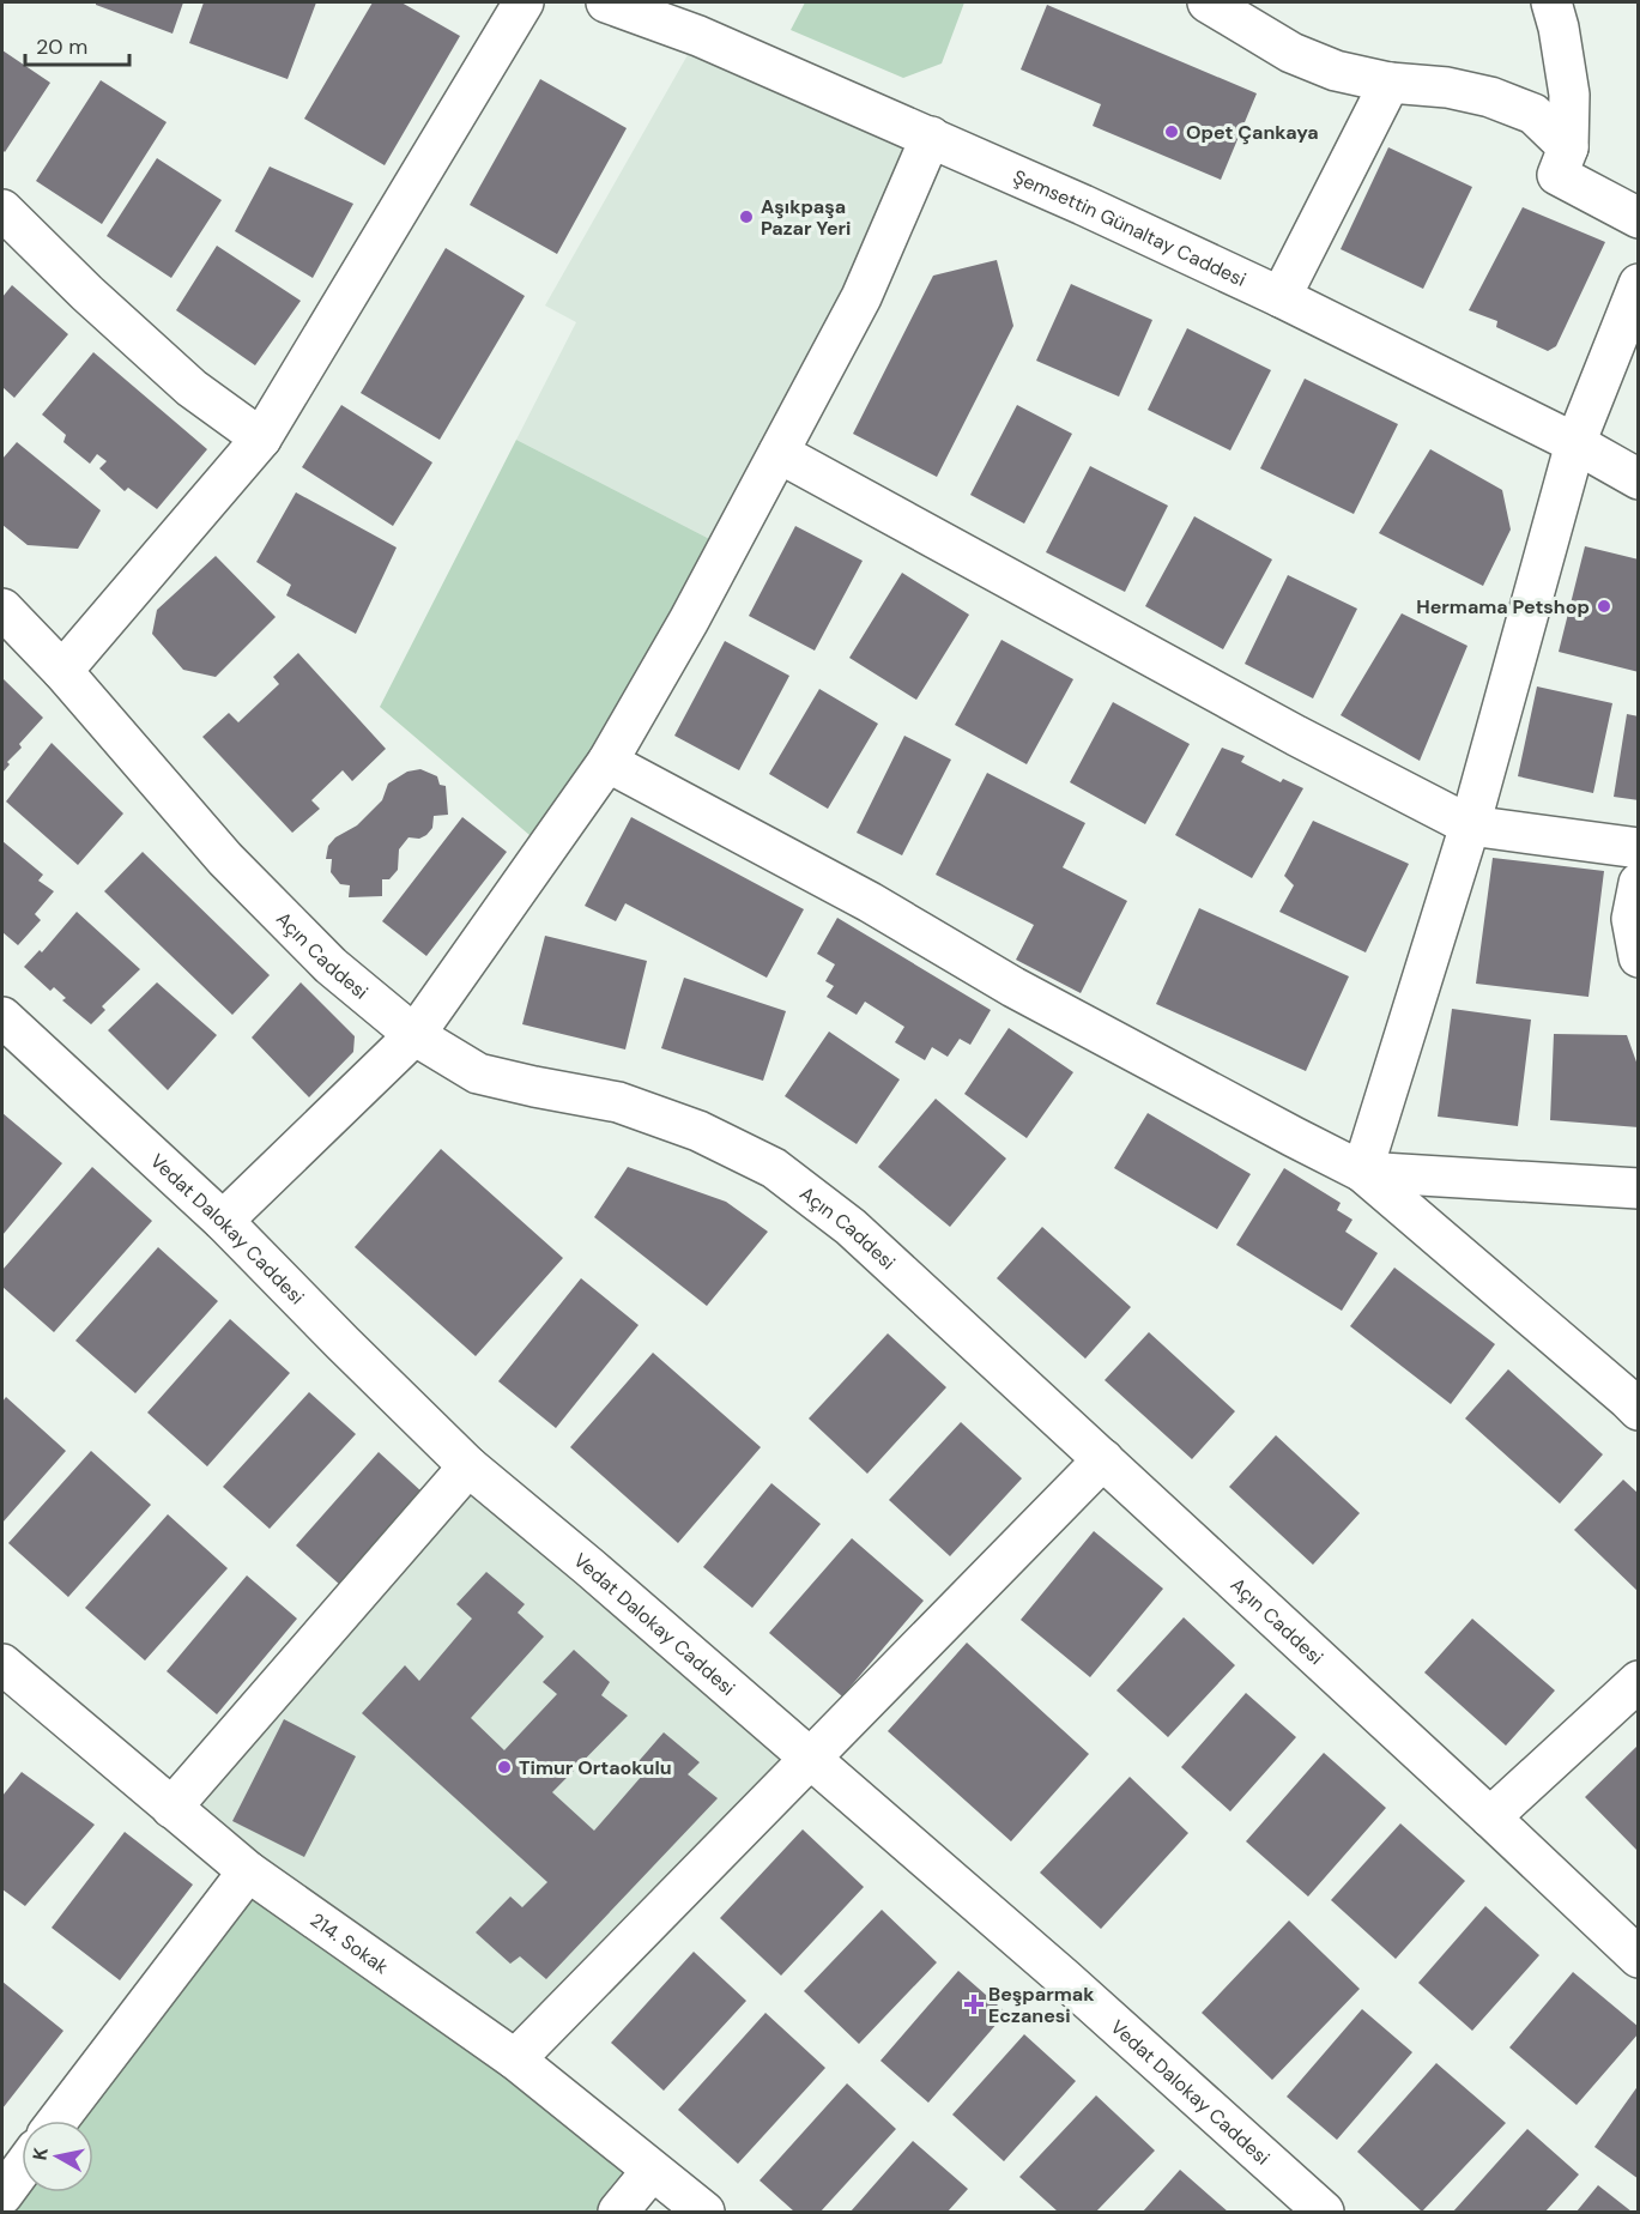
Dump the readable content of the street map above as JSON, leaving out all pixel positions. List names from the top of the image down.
{
  "streets": {
    "street": [
      "Şemsettin Günaltay Caddesi",
      "Açın Caddesi",
      "Vedat Dalokay Caddesi",
      "214. Sokak"
    ]
  },
  "places": {
    "other": [
      "Opet Çankaya",
      "Aşıkpaşa Pazar Yeri",
      "Hermama Petshop",
      "Timur Ortaokulu"
    ],
    "health": ["Beşparmak Eczanesi"]
  },
  "scale_bar": "20 m",
  "north": "left"
}
